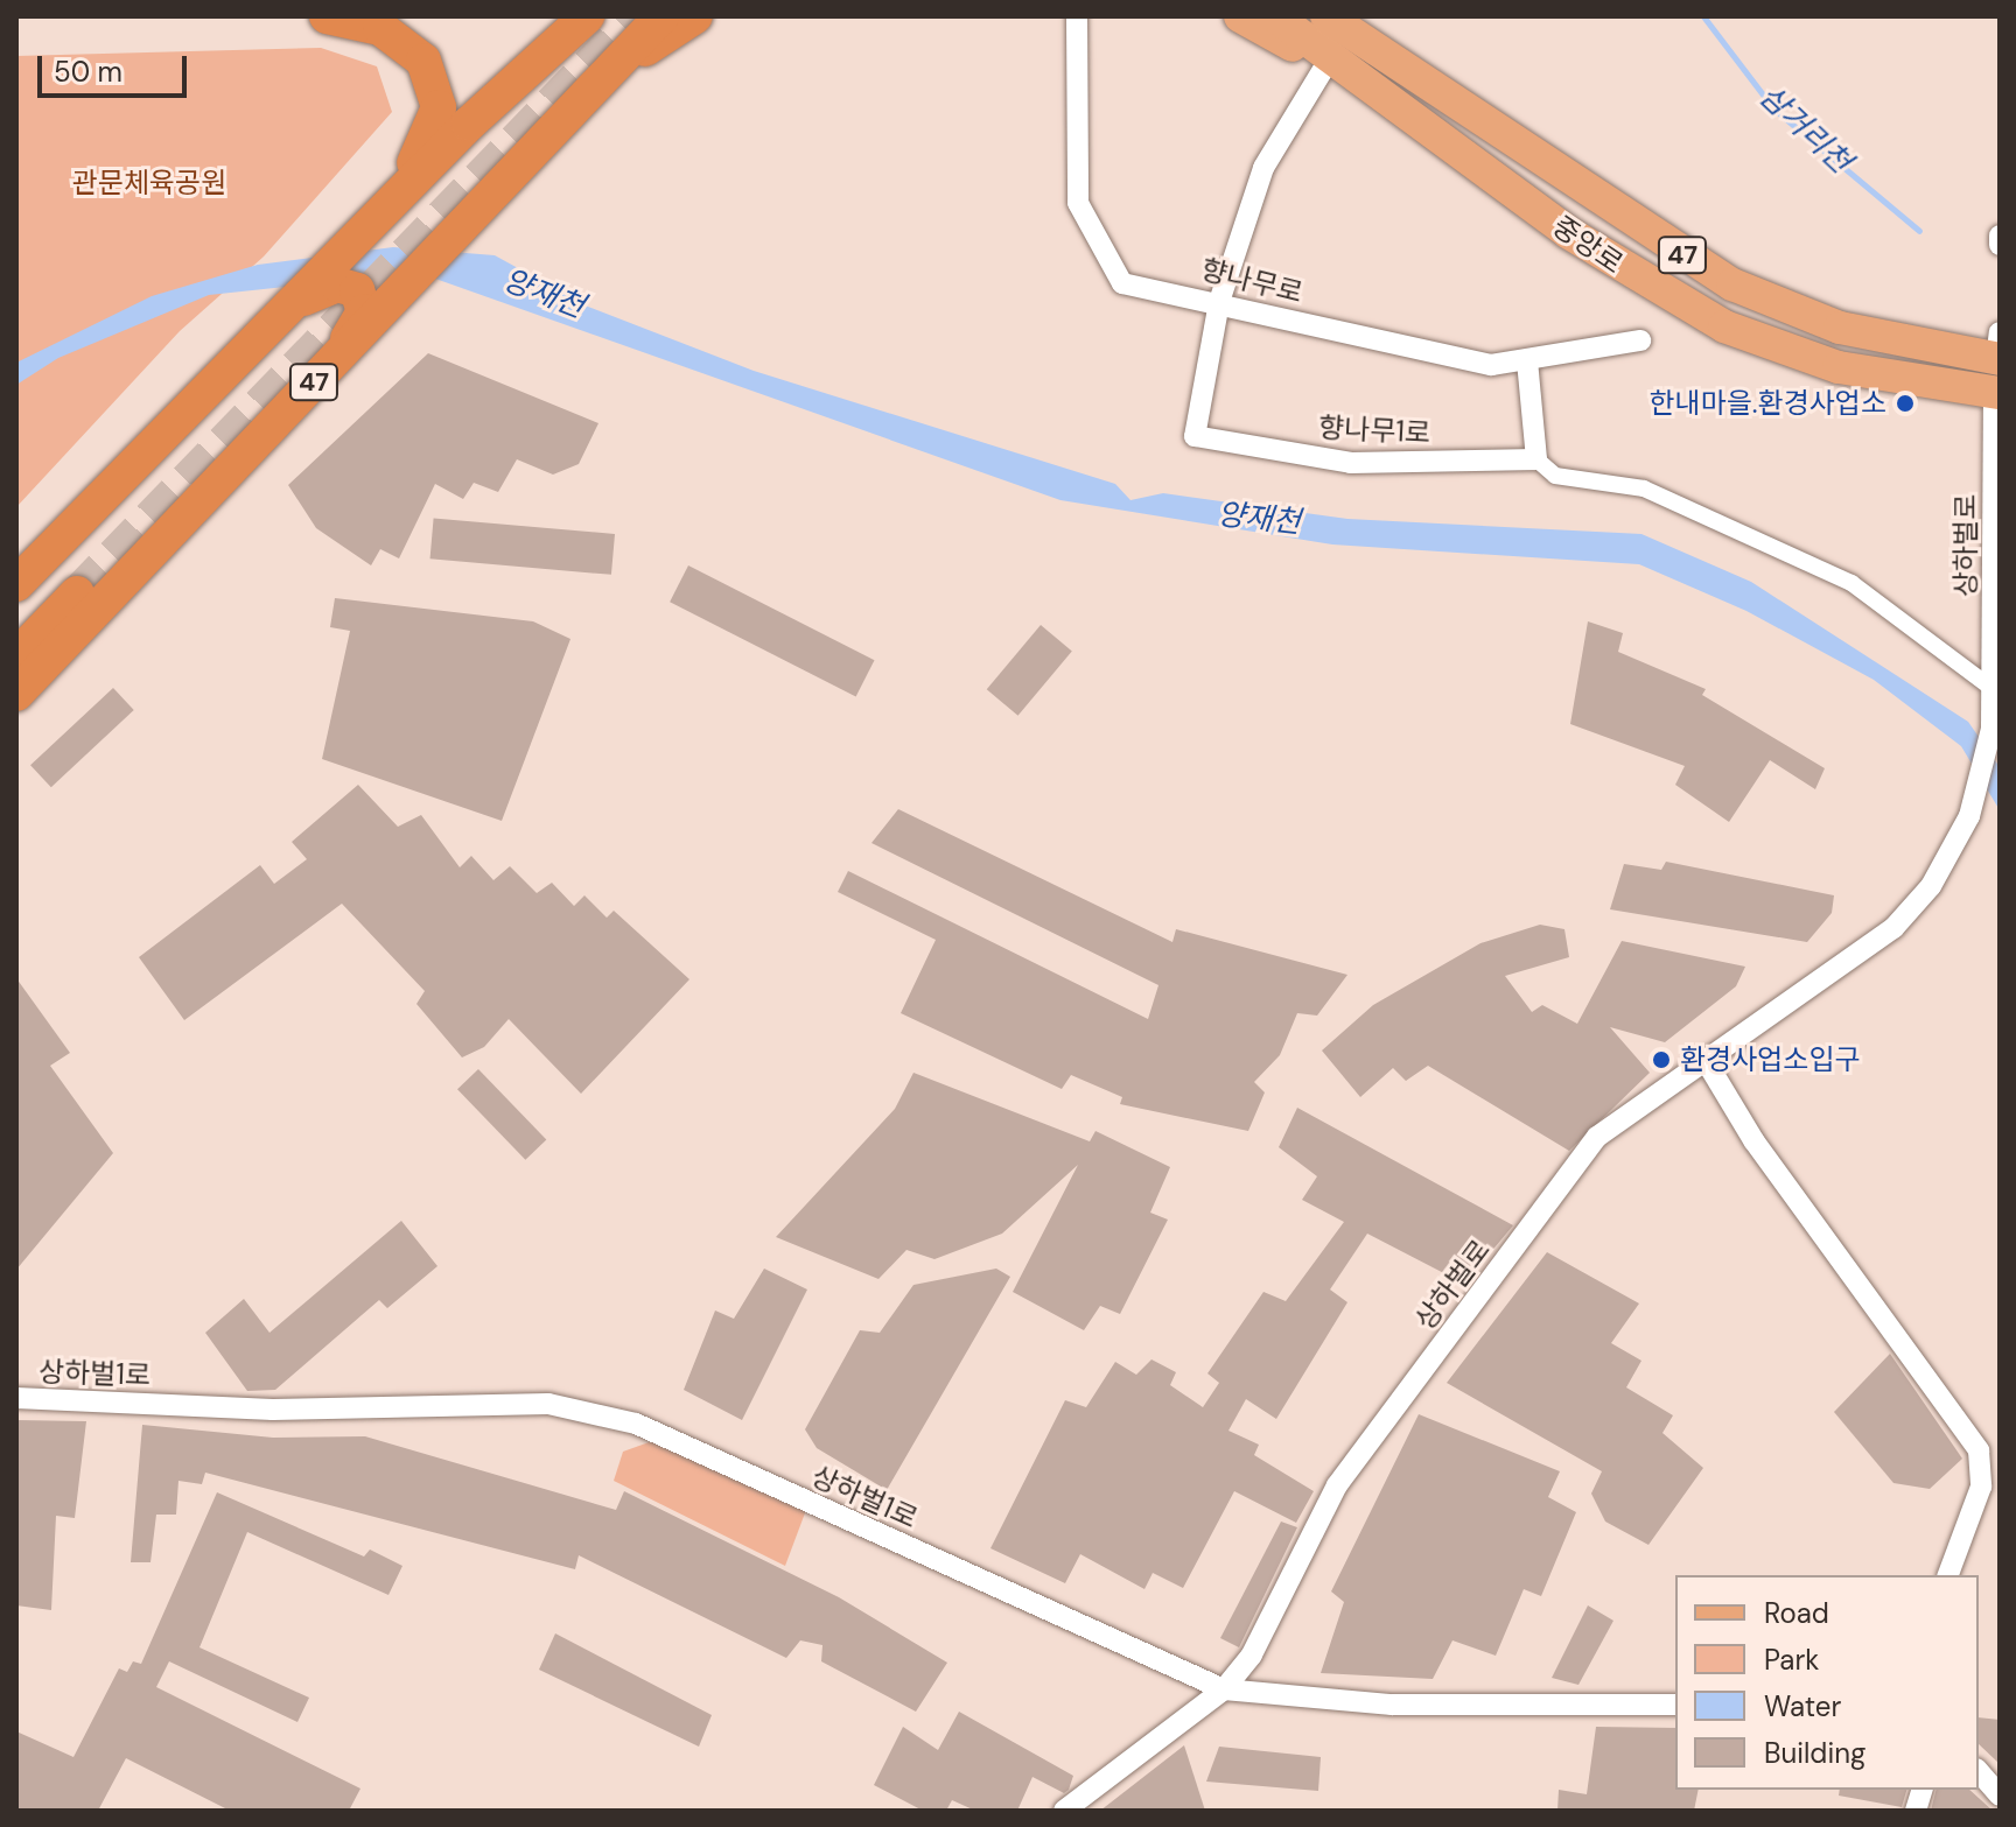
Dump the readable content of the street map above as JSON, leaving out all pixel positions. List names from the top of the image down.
{
  "streets": {
    "highway": ["47"],
    "main road": ["중앙로"],
    "street": [
      "향나무로",
      "향나무1로",
      "상하벌로",
      "상하벌1로"
    ]
  },
  "crossings": [
    ["중앙로", "상하벌로"],
    ["향나무로", "향나무1로"],
    ["상하벌로", "상하벌1로"]
  ],
  "water": ["삼거리천", "양재천"],
  "parks": ["관문체육공원"],
  "places": ["한내마을.환경사업소", "환경사업소입구"],
  "legend": [
    "Road",
    "Park",
    "Water",
    "Building"
  ],
  "scale_bar": "50 m"
}
